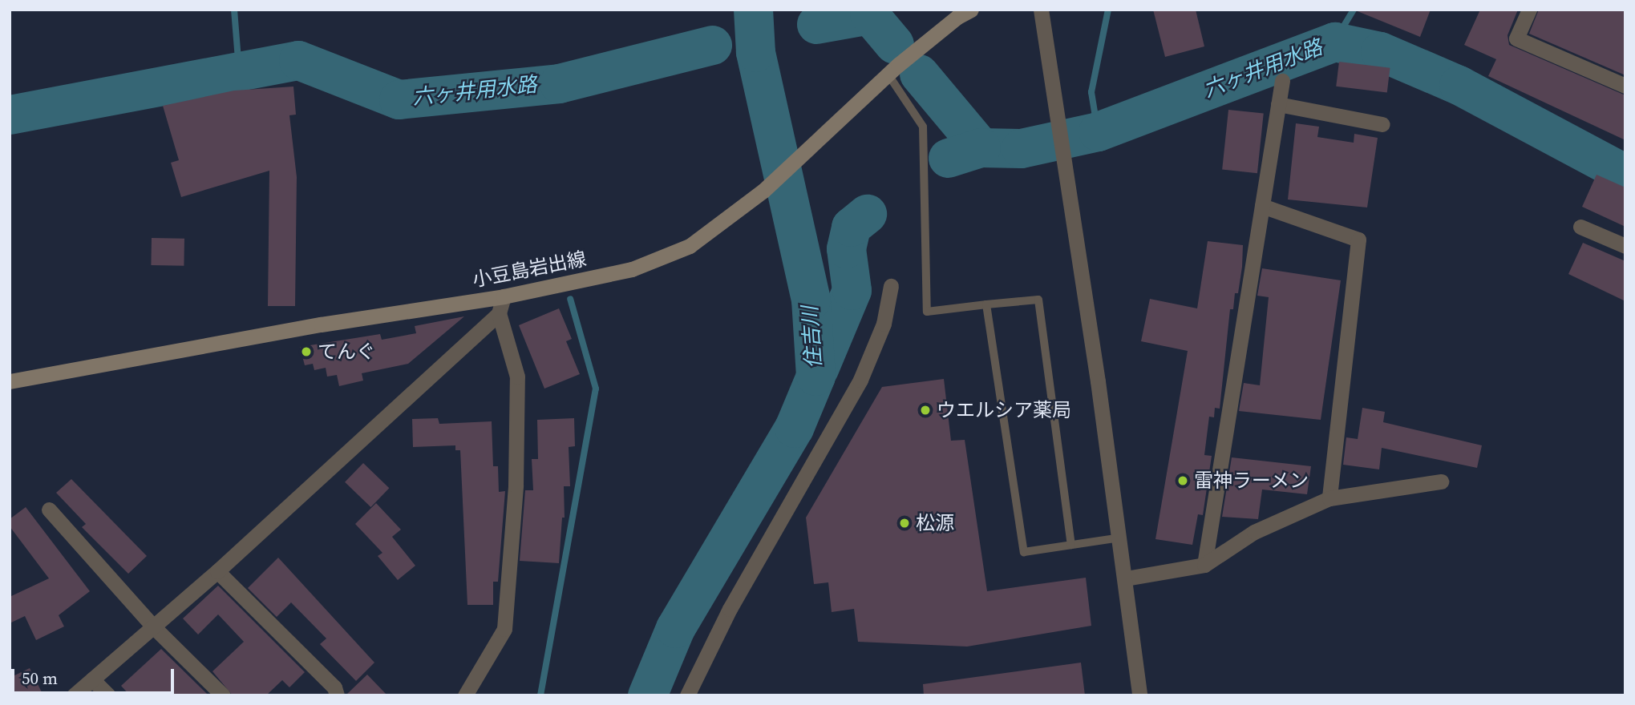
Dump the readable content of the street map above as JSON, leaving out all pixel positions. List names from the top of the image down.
{
  "streets": {
    "main road": ["小豆島岩出線"]
  },
  "water": ["六ヶ井用水路", "住吉川"],
  "places": [
    "てんぐ",
    "ウエルシア薬局",
    "雷神ラーメン",
    "松源"
  ],
  "scale_bar": "50 m"
}
